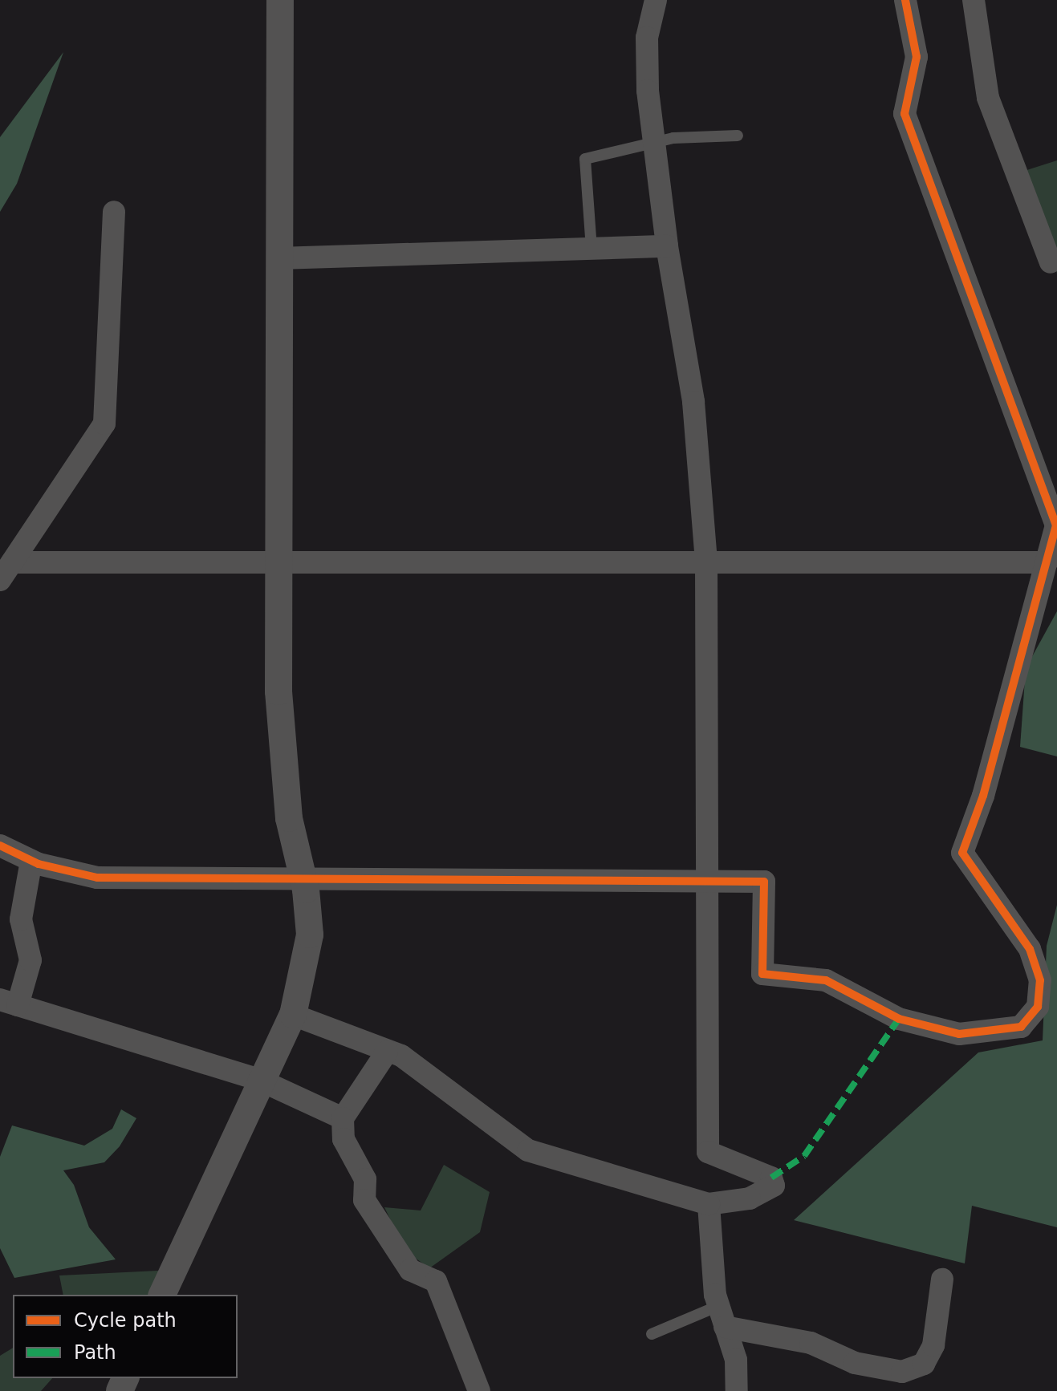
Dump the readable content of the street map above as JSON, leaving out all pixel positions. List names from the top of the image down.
{
  "legend": ["Cycle path", "Path"]
}
